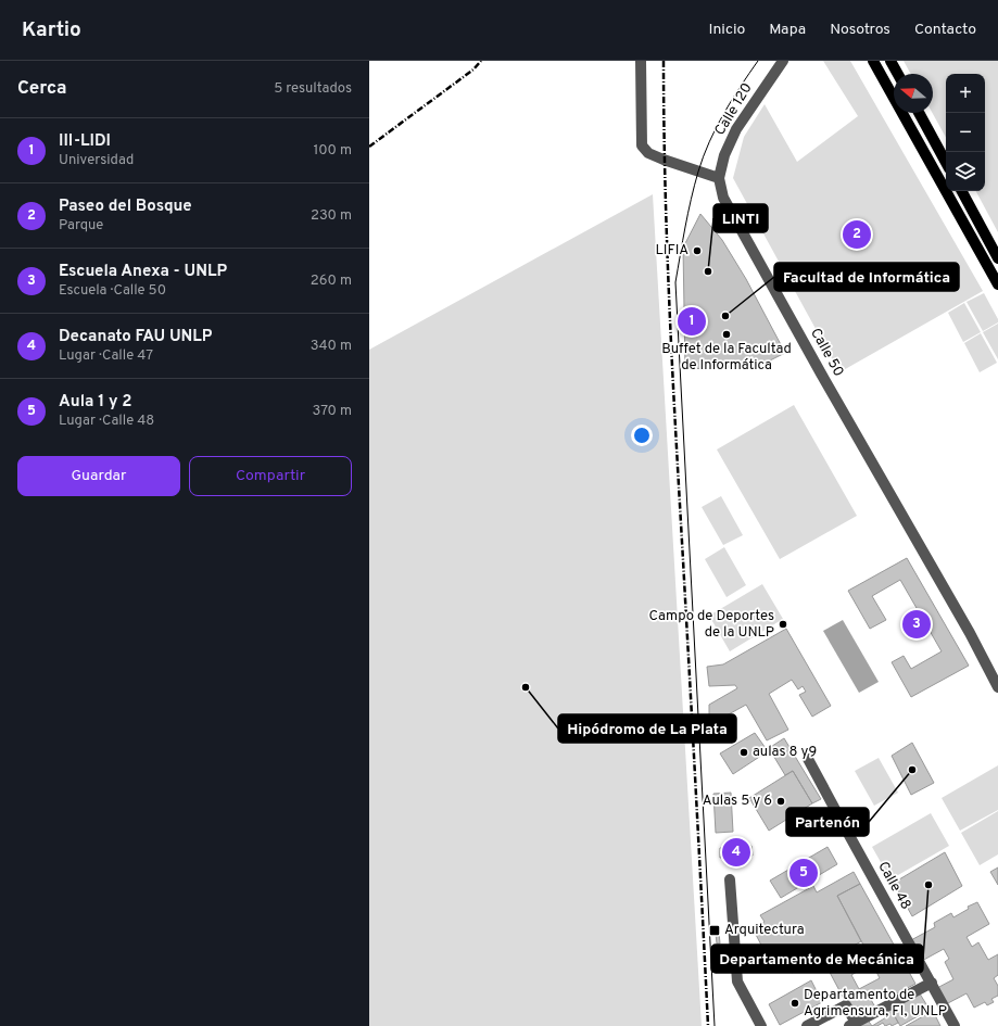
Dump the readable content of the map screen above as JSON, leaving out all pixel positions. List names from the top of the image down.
{
  "streets": {
    "street": ["Calle 120", "Calle 50", "Calle 48"]
  },
  "crossings": [
    ["Calle 120", "Calle 50"]
  ],
  "places": {
    "other": [
      "LIFIA",
      "LINTI",
      "Facultad de Informática",
      "Buffet de la Facultad de Informática",
      "Campo de Deportes de la UNLP",
      "Hipódromo de La Plata",
      "aulas 8 y9",
      "Partenón",
      "Aulas 5 y 6",
      "Departamento de Mecánica",
      "Departamento de Agrimensura, FI, UNLP"
    ],
    "transit": ["Arquitectura"]
  },
  "north": "left",
  "page": {
    "header": "Kartio",
    "nav": [
      "Inicio",
      "Mapa",
      "Nosotros",
      "Contacto"
    ],
    "heading": ["Cerca", "5 resultados"],
    "map_buttons": ["+", "−"],
    "list": [
      {
        "mark": "1",
        "name": "III-LIDI",
        "note": "Universidad",
        "value": "100 m"
      },
      {
        "mark": "2",
        "name": "Paseo del Bosque",
        "note": "Parque",
        "value": "230 m"
      },
      {
        "mark": "3",
        "name": "Escuela Anexa - UNLP",
        "note": "Escuela · Calle 50",
        "value": "260 m"
      },
      {
        "mark": "4",
        "name": "Decanato FAU UNLP",
        "note": "Lugar · Calle 47",
        "value": "340 m"
      },
      {
        "mark": "5",
        "name": "Aula 1 y 2",
        "note": "Lugar · Calle 48",
        "value": "370 m"
      }
    ],
    "pins": [
      "2",
      "1",
      "3",
      "4",
      "5"
    ],
    "buttons": ["Guardar", "Compartir"]
  }
}
